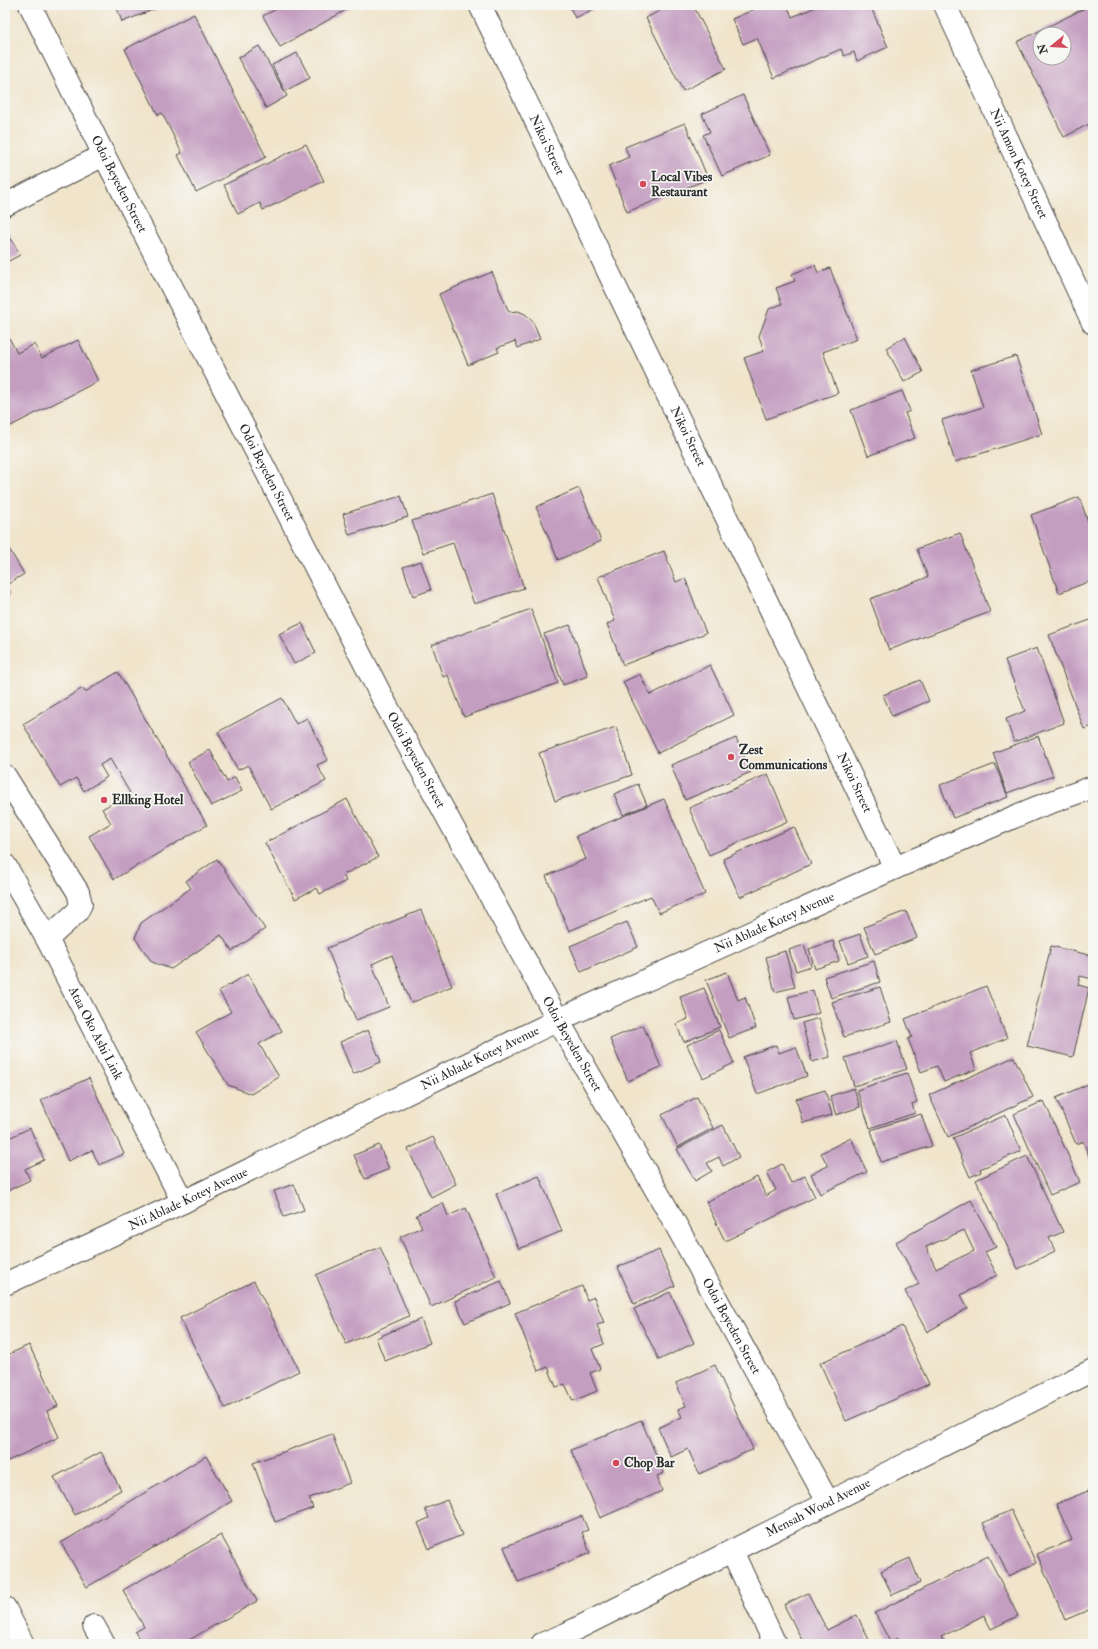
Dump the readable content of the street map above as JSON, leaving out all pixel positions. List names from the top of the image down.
{
  "streets": {
    "street": [
      "Nikoi Street",
      "Nii Amon Kotey Street",
      "Odoi Beyeden Street",
      "Nii Ablade Kotey Avenue",
      "Ataa Oko Ashi Link",
      "Mensah Wood Avenue"
    ]
  },
  "crossings": [
    ["Nikoi Street", "Nii Ablade Kotey Avenue"],
    ["Odoi Beyeden Street", "Nii Ablade Kotey Avenue"],
    ["Odoi Beyeden Street", "Mensah Wood Avenue"],
    ["Nii Ablade Kotey Avenue", "Ataa Oko Ashi Link"]
  ],
  "places": [
    "Local Vibes Restaurant",
    "Zest Communications",
    "Ellking Hotel",
    "Chop Bar"
  ],
  "north": "left"
}
